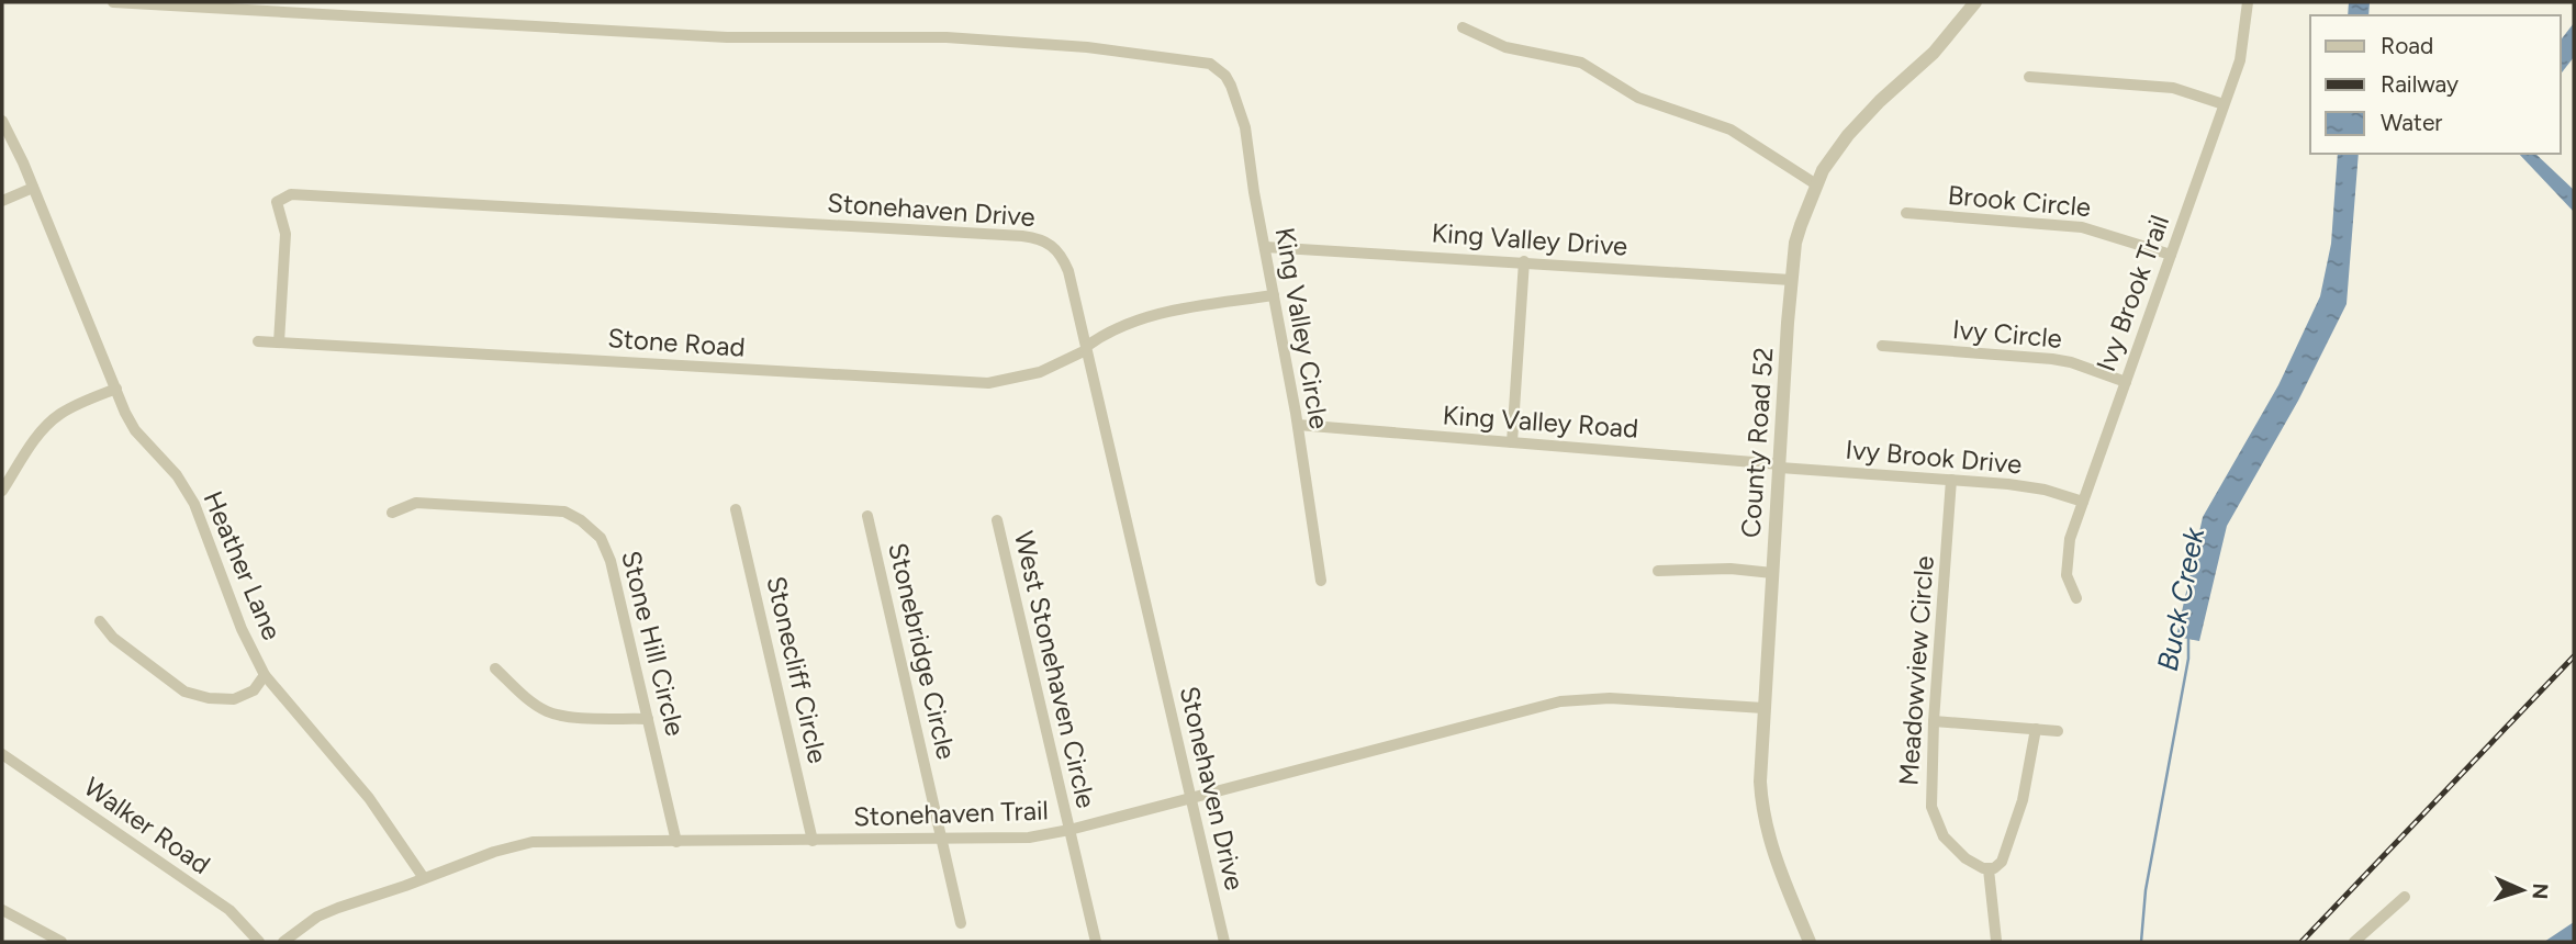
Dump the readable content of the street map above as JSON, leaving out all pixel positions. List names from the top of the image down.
{
  "streets": {
    "street": [
      "Brook Circle",
      "Stonehaven Drive",
      "King Valley Drive",
      "Ivy Brook Trail",
      "King Valley Circle",
      "Ivy Circle",
      "Stone Road",
      "King Valley Road",
      "County Road 52",
      "Ivy Brook Drive",
      "Heather Lane",
      "Stone Hill Circle",
      "Stonebridge Circle",
      "Stonecliff Circle",
      "West Stonehaven Circle",
      "Meadowview Circle",
      "Stonehaven Trail",
      "Walker Road"
    ]
  },
  "crossings": [
    ["Brook Circle", "Ivy Brook Trail"],
    ["Stonehaven Drive", "Stone Road"],
    ["Stonehaven Drive", "Stonehaven Trail"],
    ["King Valley Drive", "King Valley Circle"],
    ["King Valley Drive", "County Road 52"],
    ["Ivy Brook Trail", "Ivy Circle"],
    ["Ivy Brook Trail", "Ivy Brook Drive"],
    ["King Valley Circle", "Stone Road"],
    ["King Valley Circle", "King Valley Road"],
    ["King Valley Road", "County Road 52"],
    ["King Valley Road", "Ivy Brook Drive"],
    ["County Road 52", "Ivy Brook Drive"],
    ["County Road 52", "Stonehaven Trail"],
    ["Ivy Brook Drive", "Meadowview Circle"],
    ["Heather Lane", "Stonehaven Trail"],
    ["Stone Hill Circle", "Stonehaven Trail"],
    ["Stonebridge Circle", "Stonehaven Trail"],
    ["Stonecliff Circle", "Stonehaven Trail"],
    ["West Stonehaven Circle", "Stonehaven Trail"]
  ],
  "water": ["Buck Creek"],
  "legend": ["Road", "Railway", "Water"],
  "north": "right"
}
